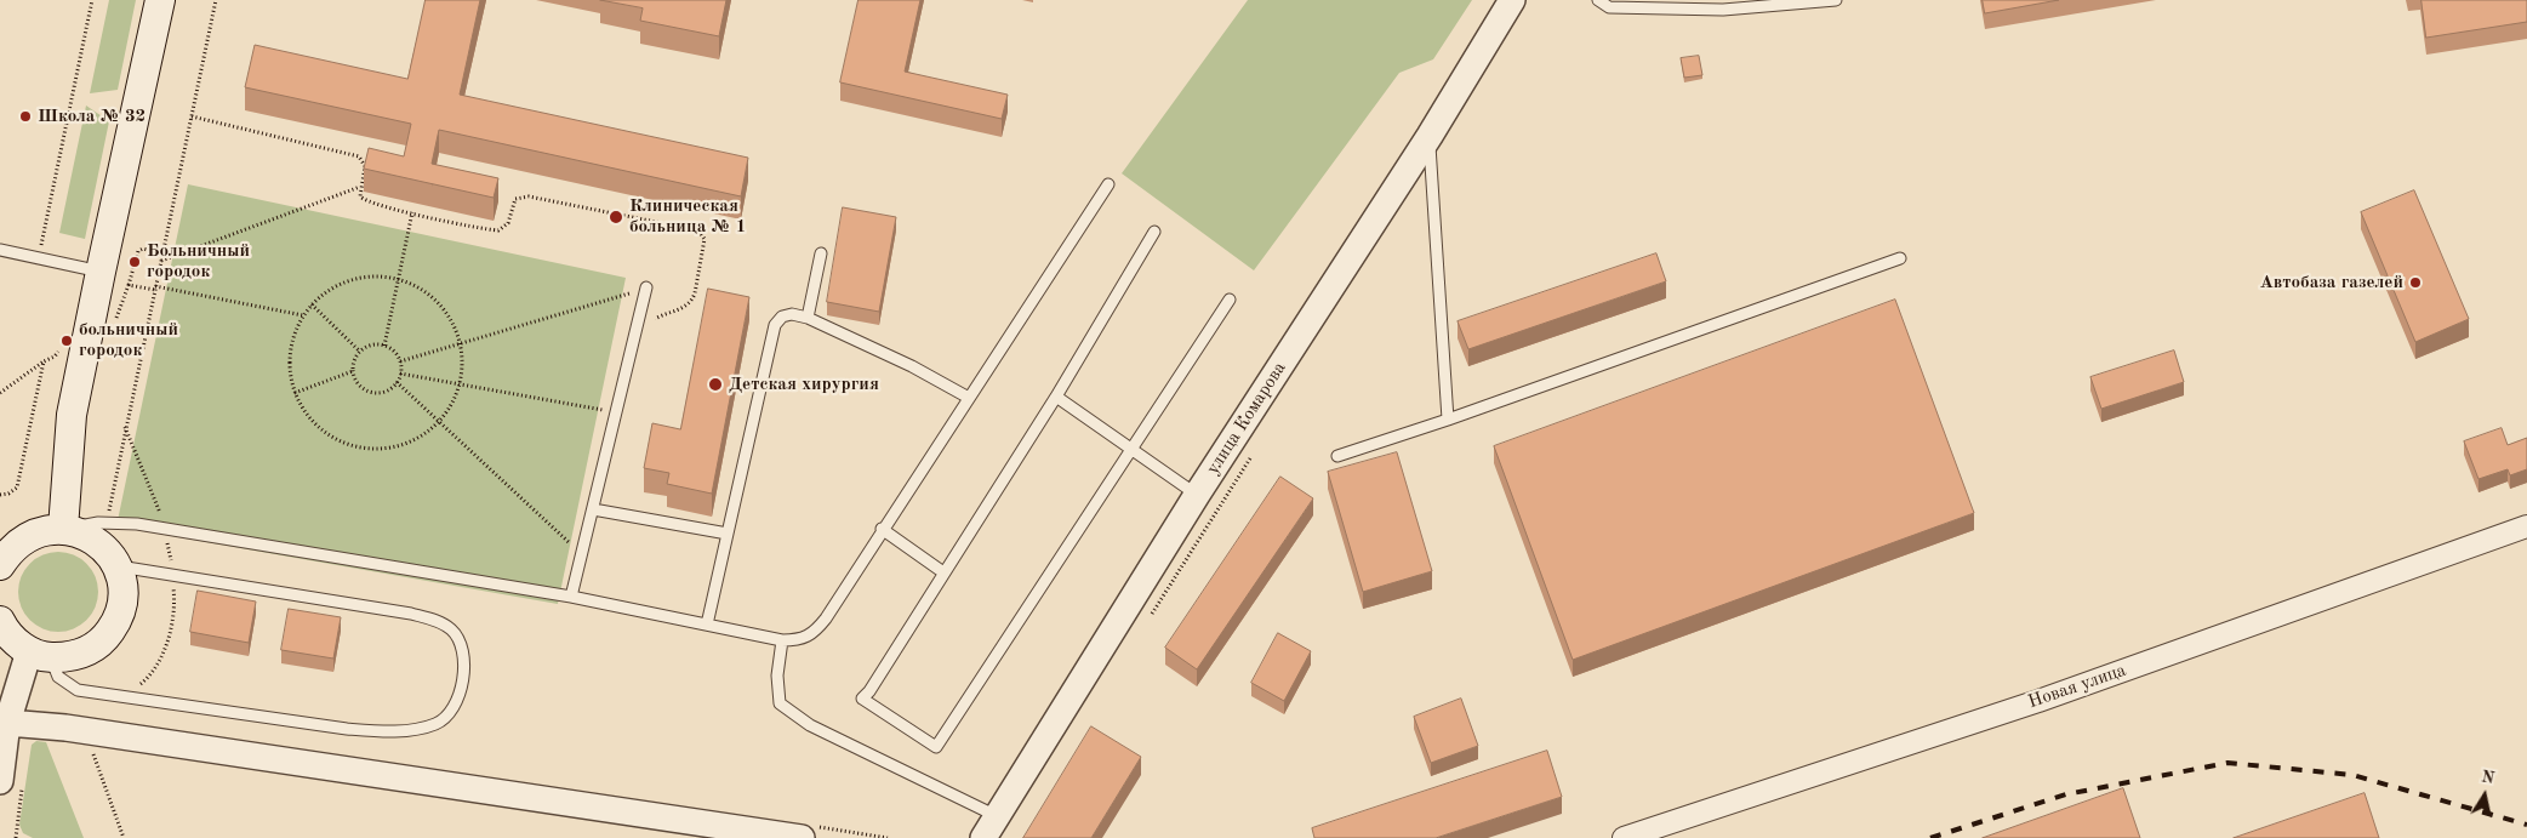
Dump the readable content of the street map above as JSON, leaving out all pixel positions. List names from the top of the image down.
{
  "streets": {
    "street": ["улица Комарова", "Новая улица"]
  },
  "places": [
    "Школа № 32",
    "Клиническая больница № 1",
    "Больничный городок",
    "Автобаза газелей",
    "больничный городок",
    "Детская хирургия"
  ],
  "north": "top"
}
